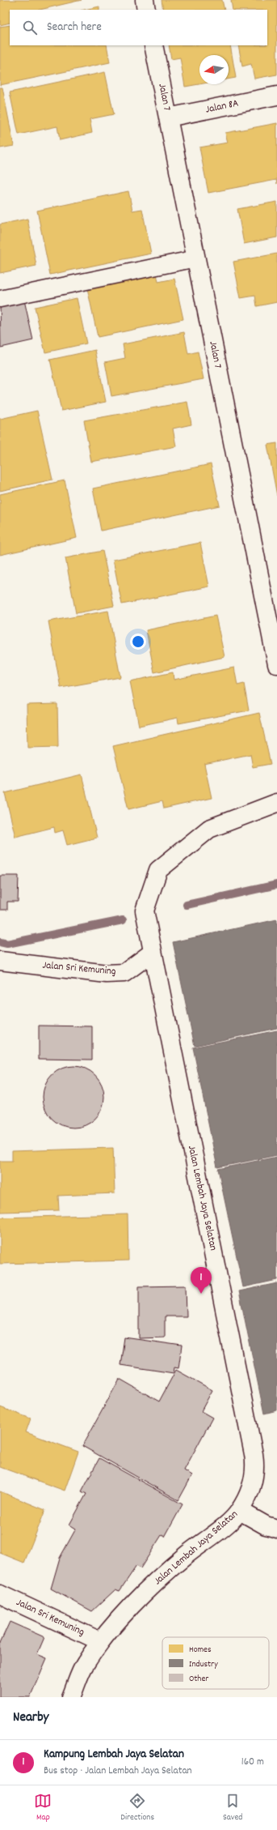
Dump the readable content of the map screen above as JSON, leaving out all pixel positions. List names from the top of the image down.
{
  "streets": {
    "street": [
      "Jalan 7",
      "Jalan 8A",
      "Jalan Sri Kemuning",
      "Jalan Lembah Jaya Selatan"
    ]
  },
  "crossings": [
    ["Jalan 7", "Jalan 8A"],
    ["Jalan Sri Kemuning", "Jalan Lembah Jaya Selatan"]
  ],
  "legend": ["Homes", "Industry", "Other"],
  "north": "left",
  "page": {
    "search": "Search here",
    "pins": "1",
    "heading": "Nearby",
    "list": [
      {
        "mark": "1",
        "name": "Kampung Lembah Jaya Selatan",
        "note": "Bus stop · Jalan Lembah Jaya Selatan",
        "value": "160 m"
      }
    ],
    "nav": ["Map", "Directions", "Saved"]
  }
}
